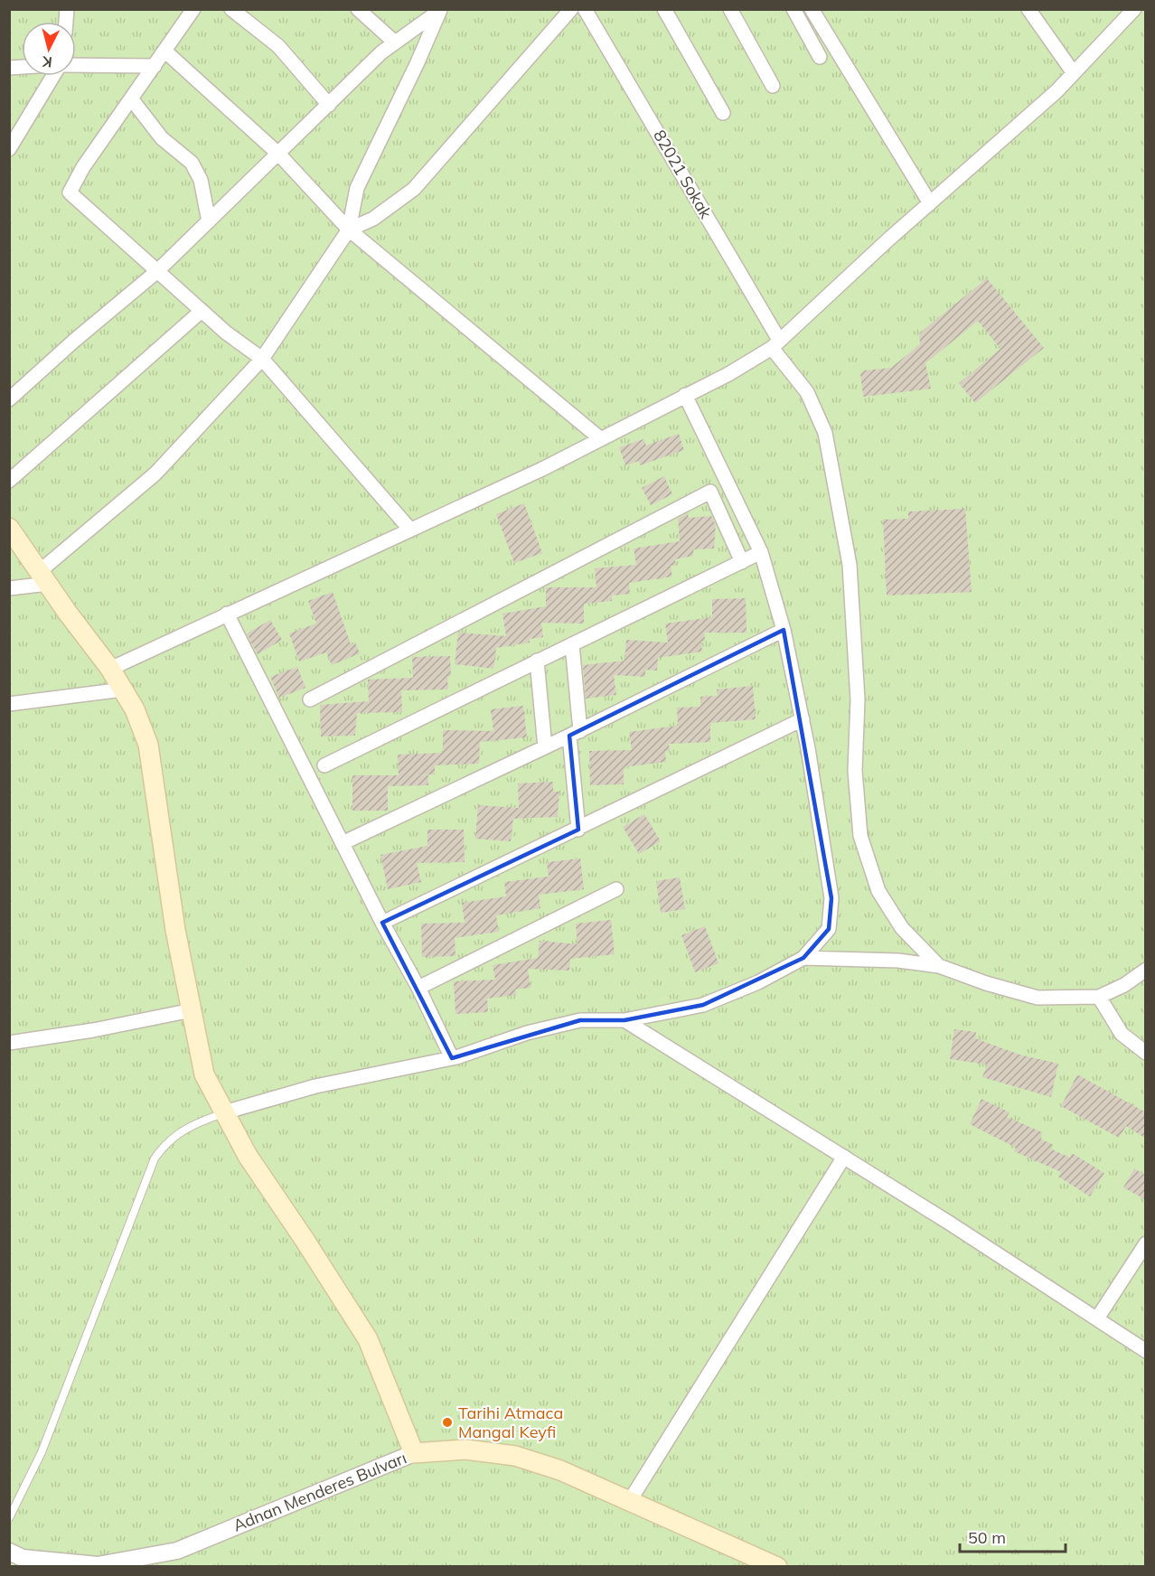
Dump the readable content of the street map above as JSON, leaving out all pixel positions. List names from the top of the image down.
{
  "streets": {
    "main road": ["Adnan Menderes Bulvarı"],
    "street": ["82021 Sokak"]
  },
  "places": ["Tarihi Atmaca Mangal Keyfi"],
  "scale_bar": "50 m",
  "north": "bottom"
}
